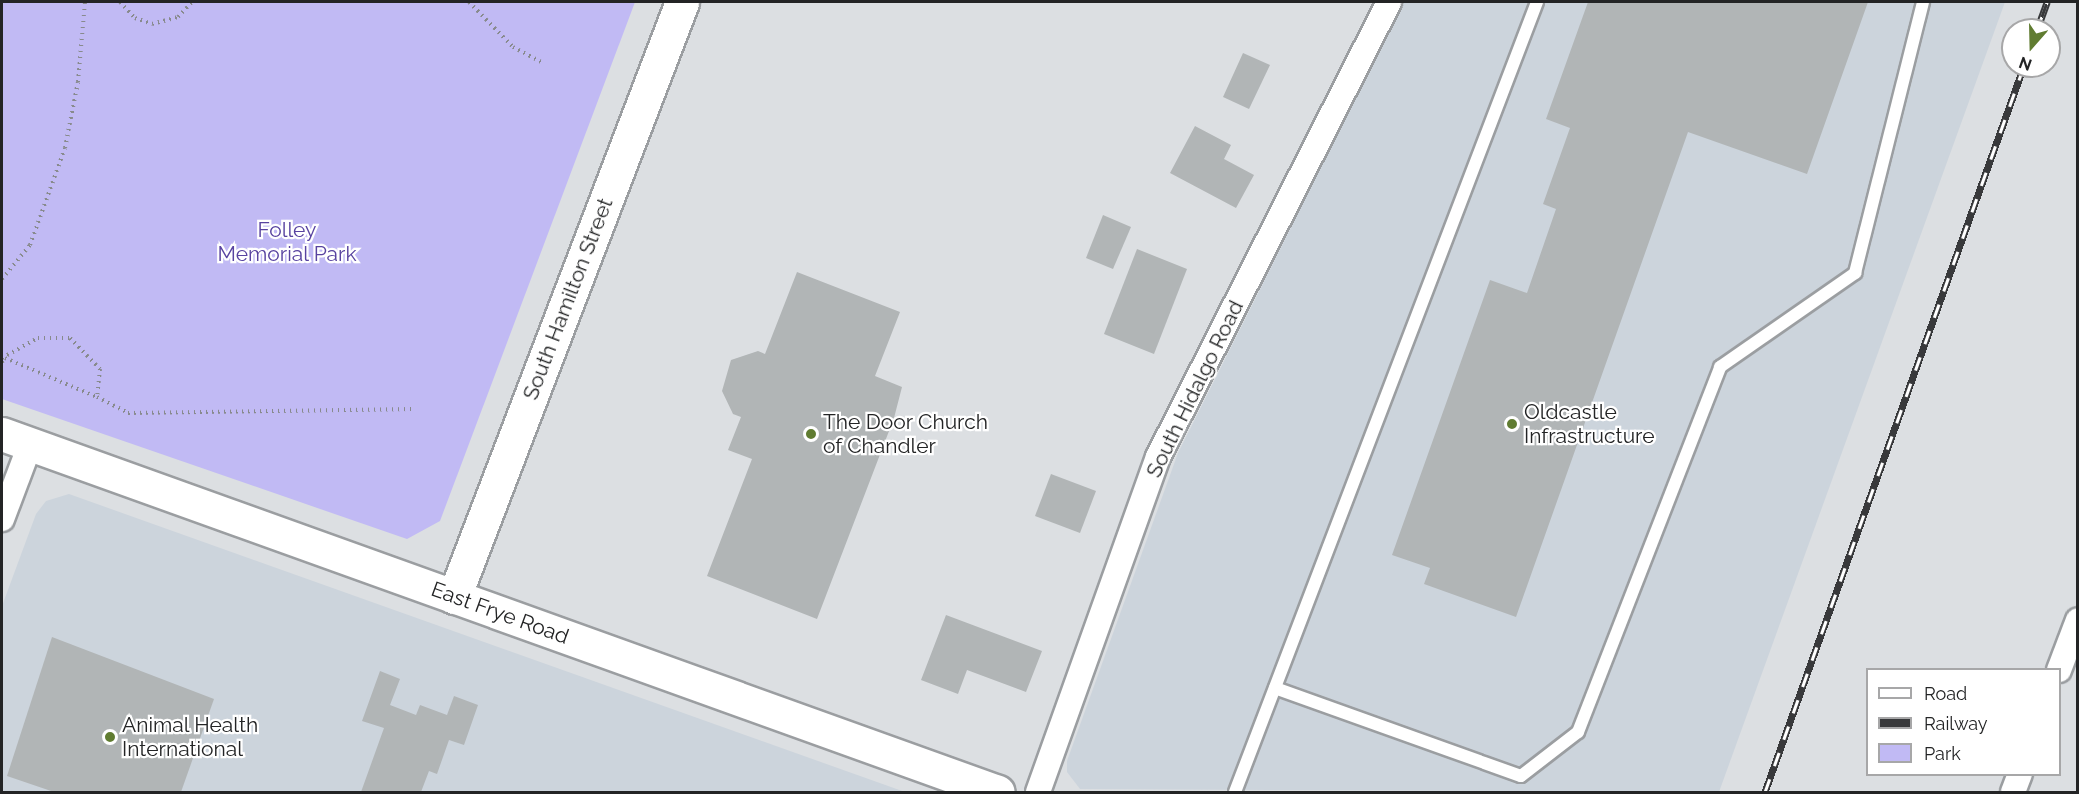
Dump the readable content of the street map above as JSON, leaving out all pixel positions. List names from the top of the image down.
{
  "streets": {
    "street": ["South Hamilton Street", "South Hidalgo Road", "East Frye Road"]
  },
  "crossings": [
    ["South Hamilton Street", "East Frye Road"]
  ],
  "parks": ["Folley Memorial Park"],
  "places": ["Oldcastle Infrastructure", "The Door Church of Chandler", "Animal Health International"],
  "legend": ["Road", "Railway", "Park"],
  "north": "bottom"
}
